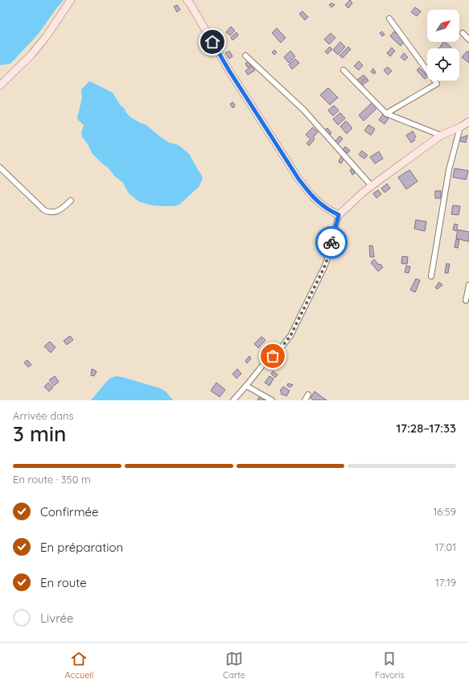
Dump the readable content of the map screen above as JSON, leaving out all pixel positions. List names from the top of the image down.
{
  "north": "top right",
  "page": {
    "heading": ["3 min", "Arrivée dans", "17:28–17:33"],
    "bar": "En route · 350 m",
    "list": [
      ["Confirmée", "16:59"],
      ["En préparation", "17:01"],
      ["En route", "17:19"],
      "Livrée"
    ],
    "tabs": ["Accueil", "Carte", "Favoris"]
  }
}
